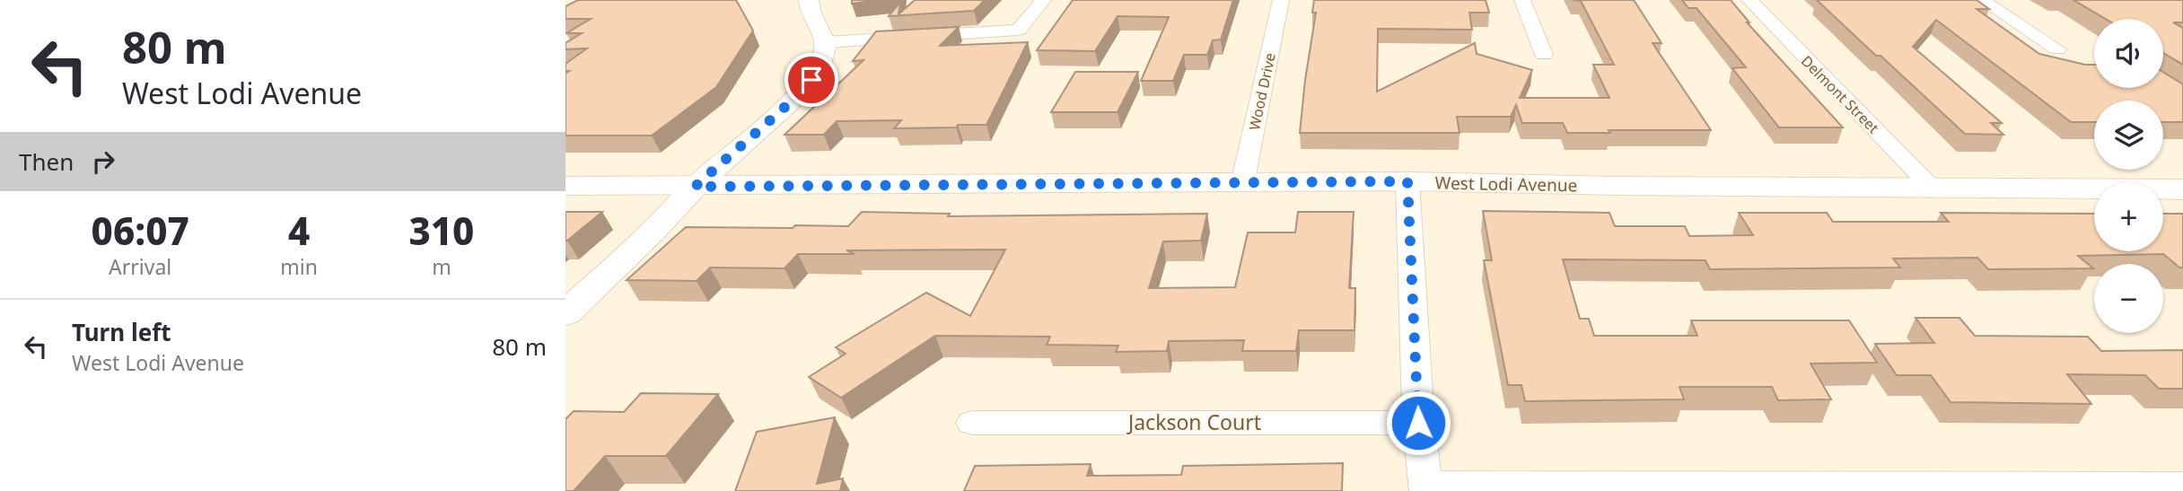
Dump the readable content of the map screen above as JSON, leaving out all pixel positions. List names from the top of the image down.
{
  "streets": {
    "main road": ["West Lodi Avenue"],
    "street": ["Wood Drive", "Delmont Street", "Jackson Court"]
  },
  "crossings": [
    ["Wood Drive", "West Lodi Avenue"],
    ["Delmont Street", "West Lodi Avenue"]
  ],
  "page": {
    "turn": ["80 m", "West Lodi Avenue"],
    "map_buttons": ["+", "−"],
    "then": "Then",
    "eta": [
      "06:07",
      "Arrival",
      "4",
      "min",
      "310",
      "m"
    ],
    "list": [
      {
        "name": "Turn left",
        "note": "West Lodi Avenue",
        "value": "80 m"
      }
    ]
  }
}
